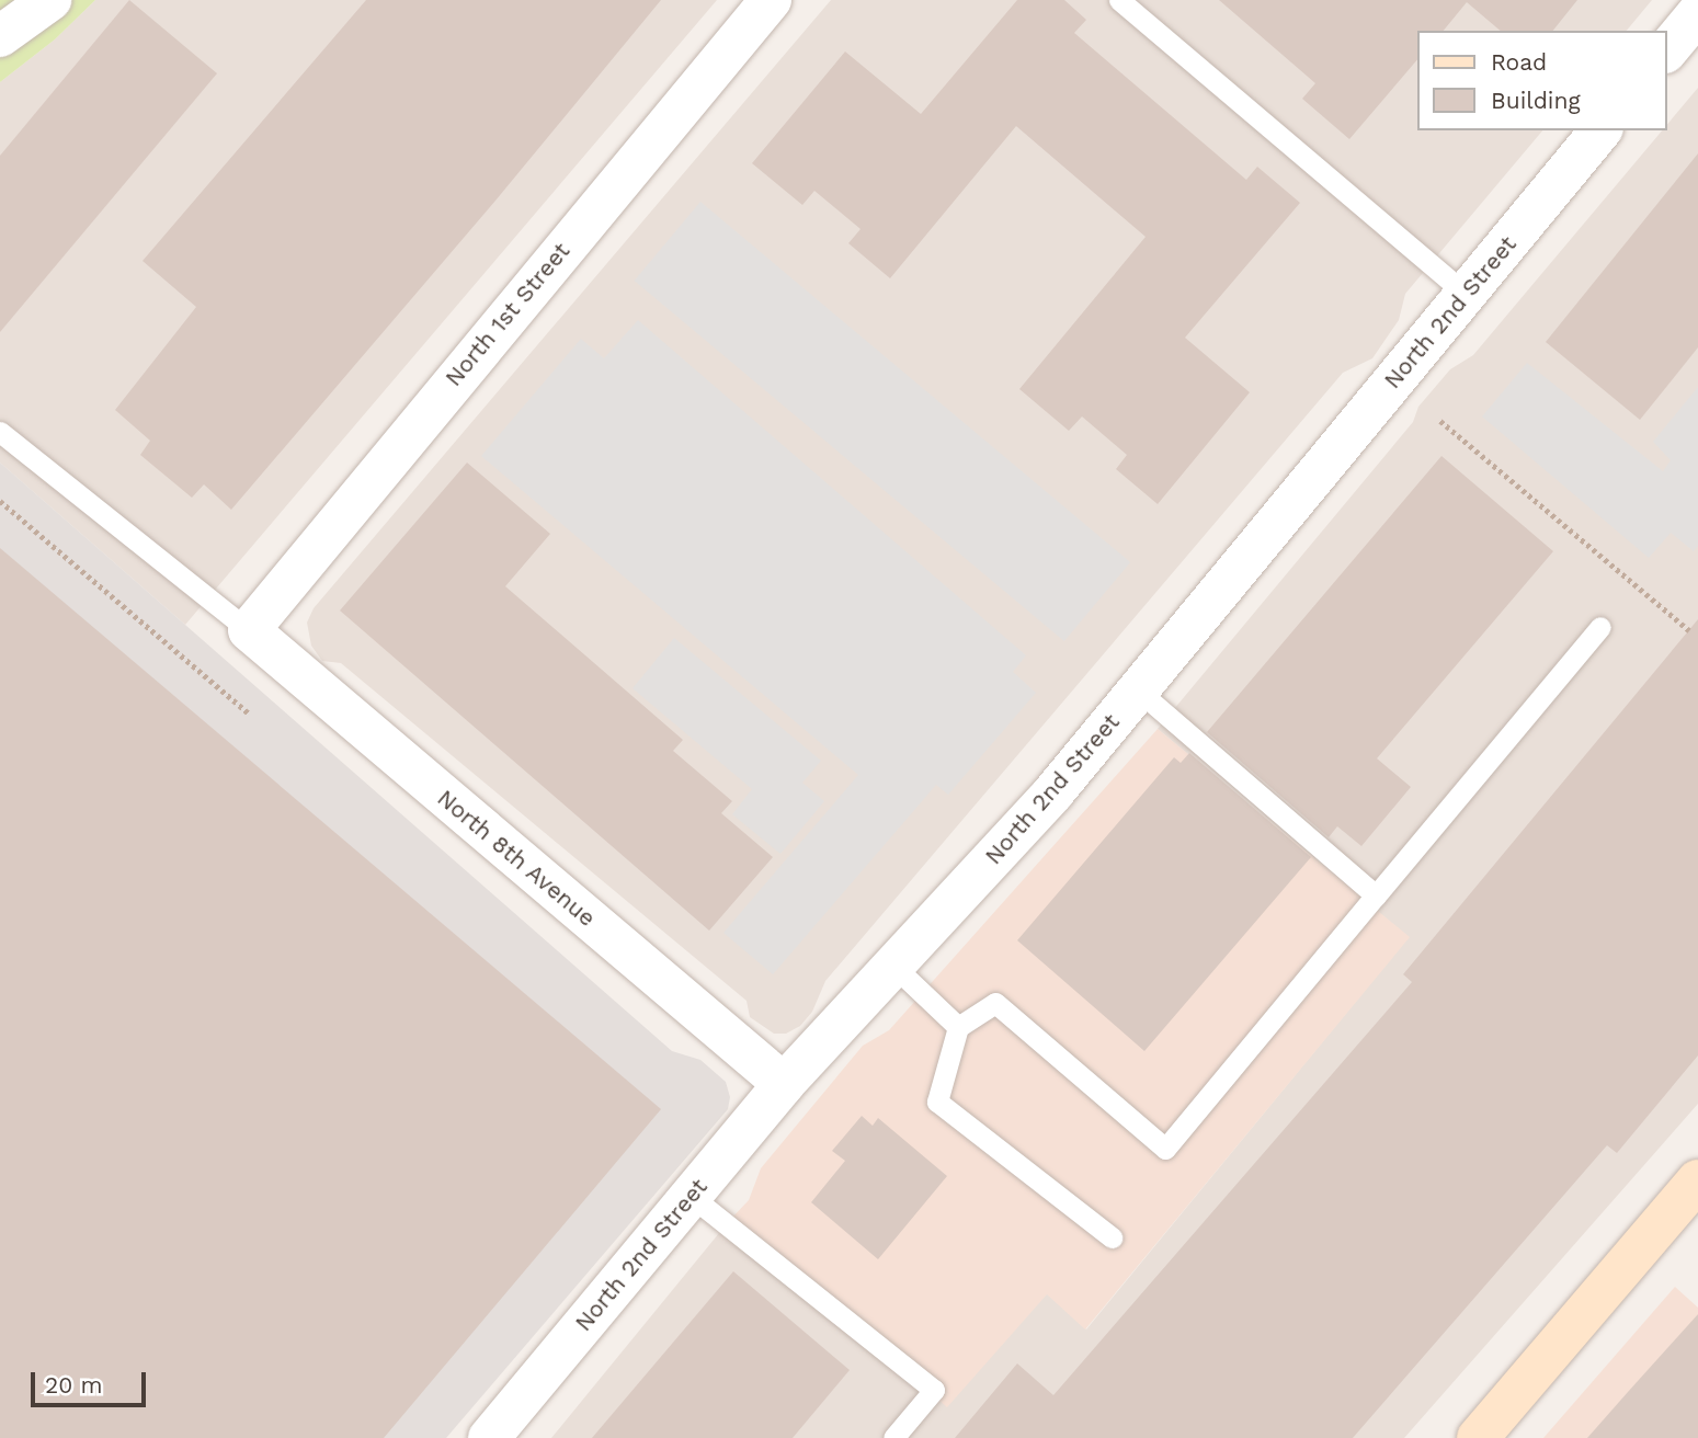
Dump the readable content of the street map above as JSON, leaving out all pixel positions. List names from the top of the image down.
{
  "streets": {
    "street": ["North 2nd Street", "North 1st Street", "North 8th Avenue"]
  },
  "crossings": [
    ["North 2nd Street", "North 8th Avenue"],
    ["North 1st Street", "North 8th Avenue"]
  ],
  "legend": ["Road", "Building"],
  "scale_bar": "20 m"
}
